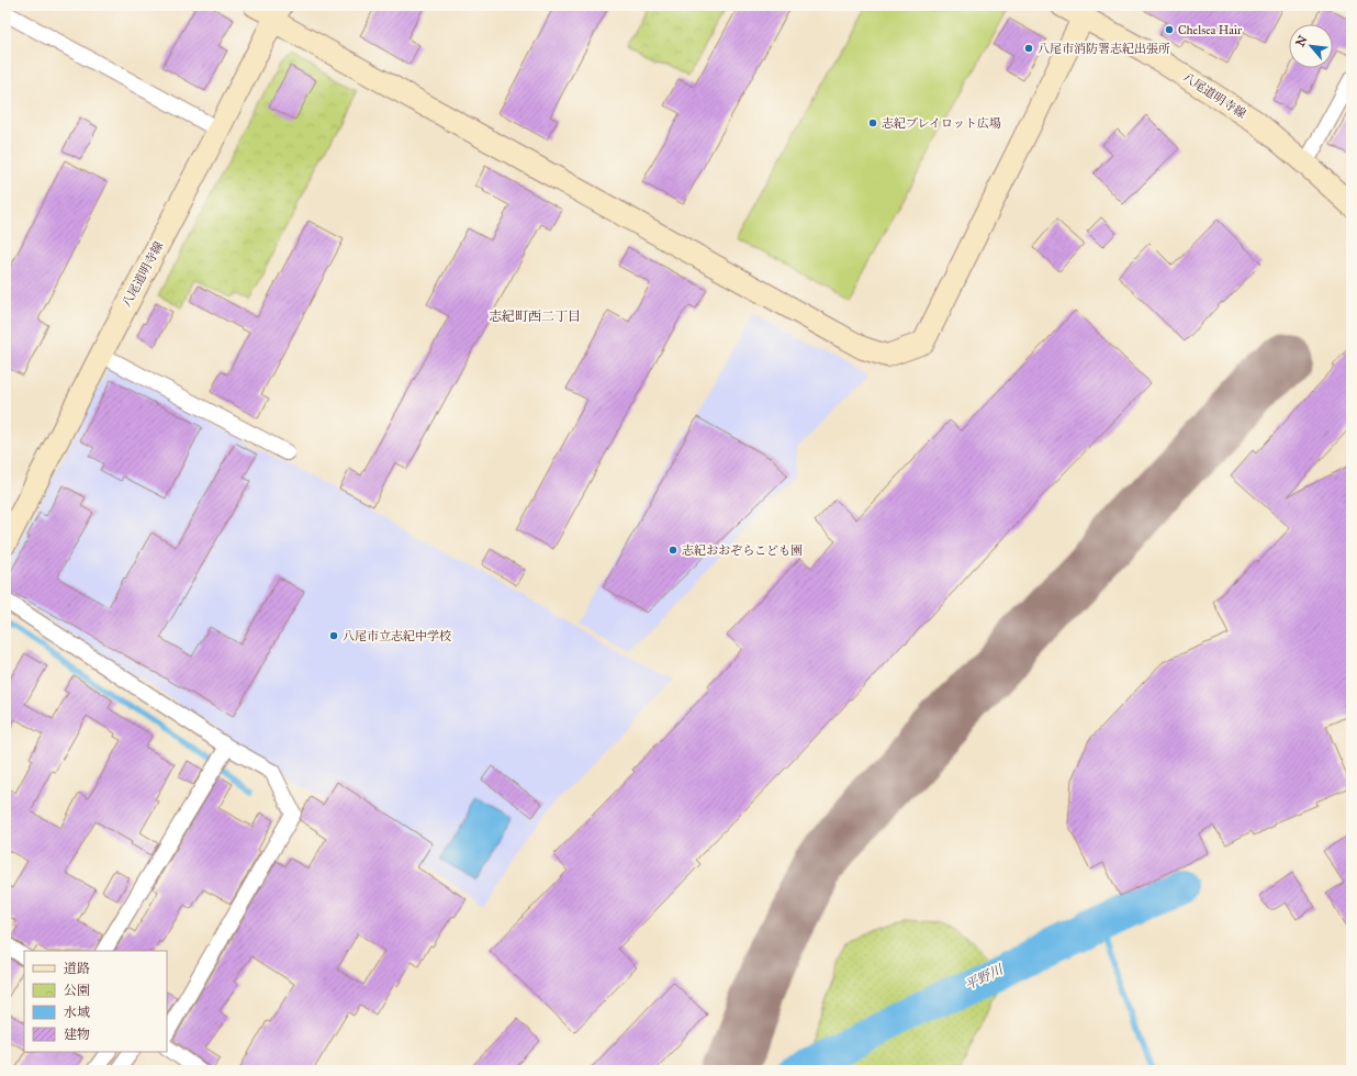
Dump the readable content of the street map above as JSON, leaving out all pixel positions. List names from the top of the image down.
{
  "streets": {
    "street": ["八尾道明寺線"]
  },
  "districts": ["志紀町西二丁目"],
  "water": ["平野川"],
  "places": [
    "Chelsea Hair",
    "八尾市消防署志紀出張所",
    "志紀プレイロット広場",
    "志紀おおぞらこども園",
    "八尾市立志紀中学校"
  ],
  "legend": [
    "道路",
    "公園",
    "水域",
    "建物"
  ],
  "north": "top left"
}
